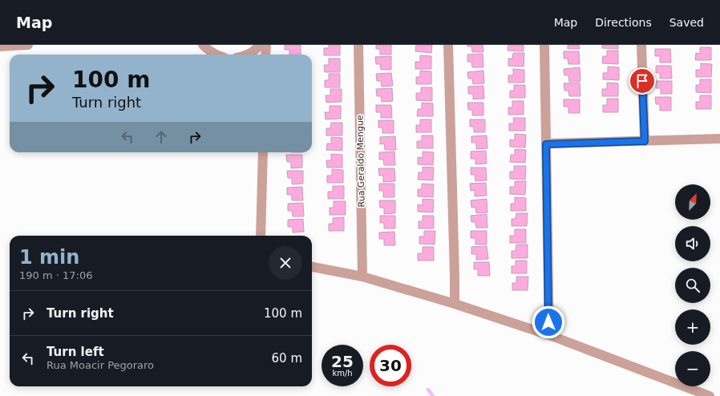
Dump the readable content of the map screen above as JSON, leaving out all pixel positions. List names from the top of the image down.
{
  "streets": {
    "street": ["Rua Geraldo Mengue"]
  },
  "north": "top right",
  "page": {
    "header": "Map",
    "nav": ["Map", "Directions", "Saved"],
    "turn": ["100 m", "Turn right"],
    "map_buttons": ["+", "−"],
    "heading": ["1 min", "190 m · 17:06"],
    "list": [
      {
        "name": "Turn right",
        "value": "100 m"
      },
      {
        "name": "Turn left",
        "note": "Rua Moacir Pegoraro",
        "value": "60 m"
      }
    ],
    "speed": "25 km/h",
    "limit": "30"
  }
}
